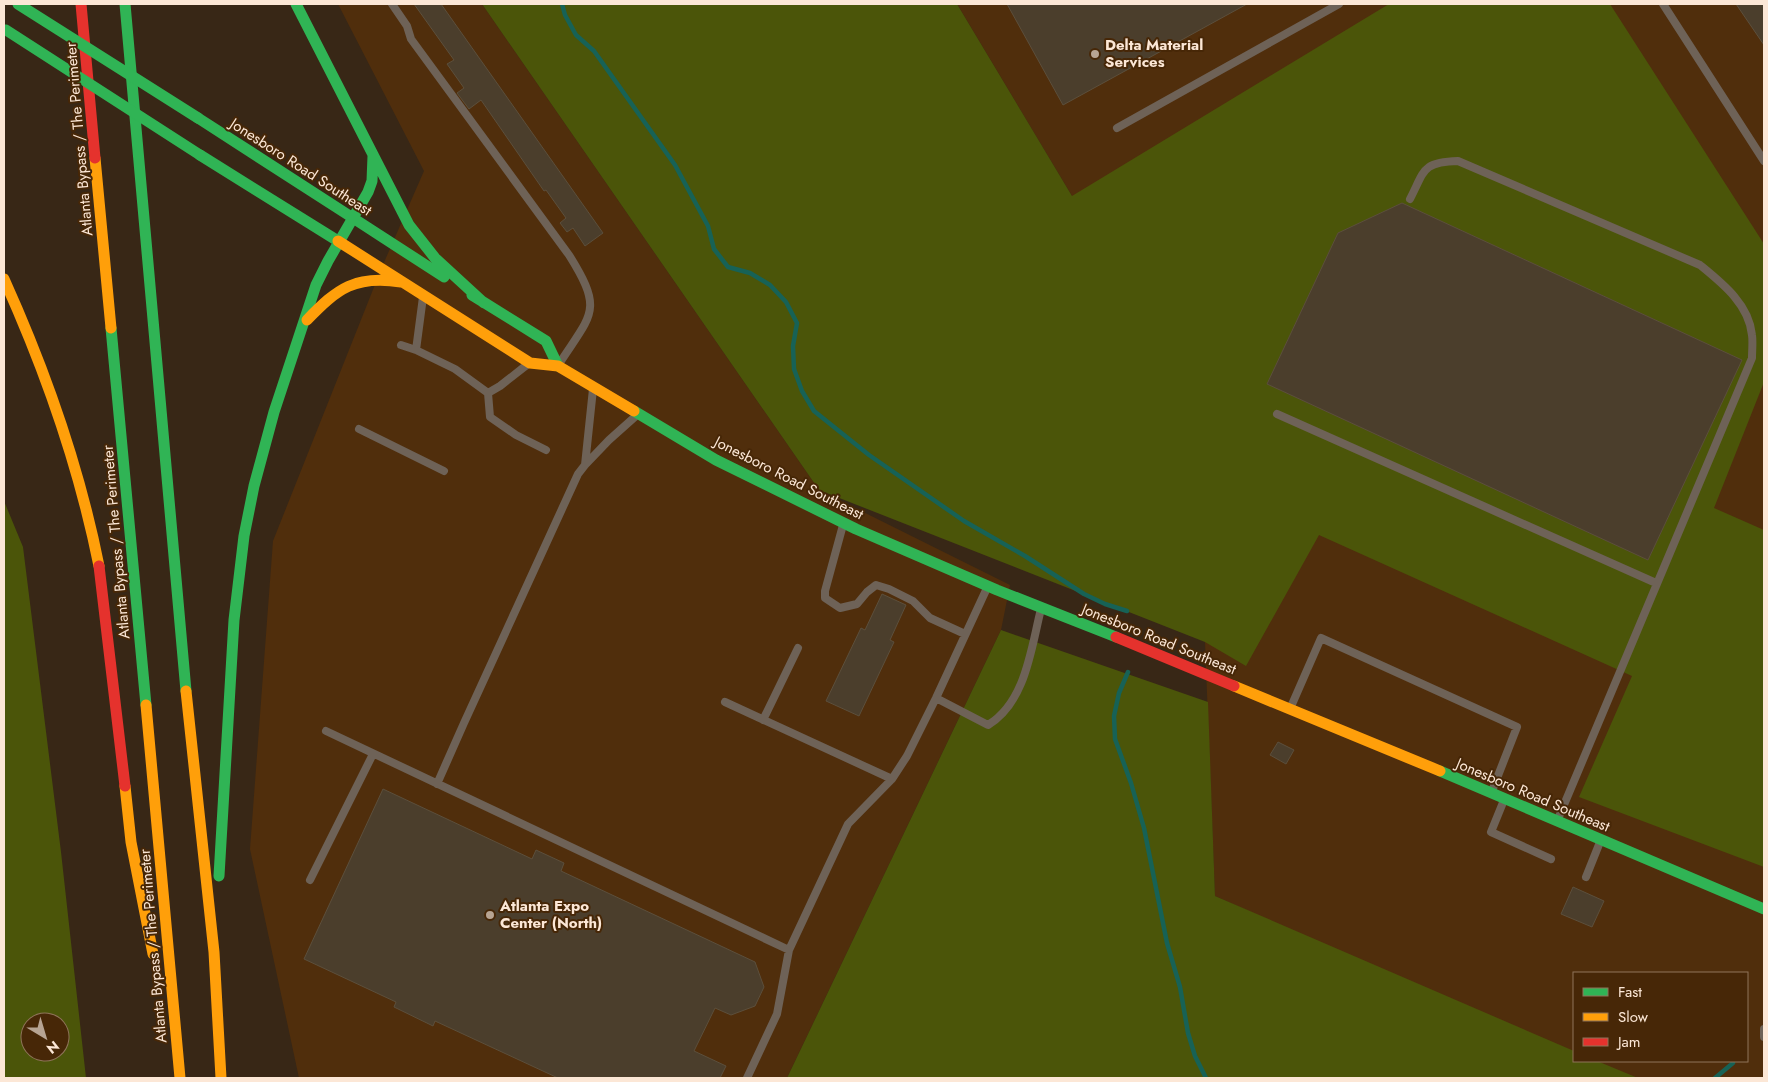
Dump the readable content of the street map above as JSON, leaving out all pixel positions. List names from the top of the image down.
{
  "streets": {
    "main road": ["Atlanta Bypass / The Perimeter", "Jonesboro Road Southeast"]
  },
  "places": ["Delta Material Services", "Atlanta Expo Center (North)"],
  "legend": ["Fast", "Slow", "Jam"],
  "north": "bottom right"
}
